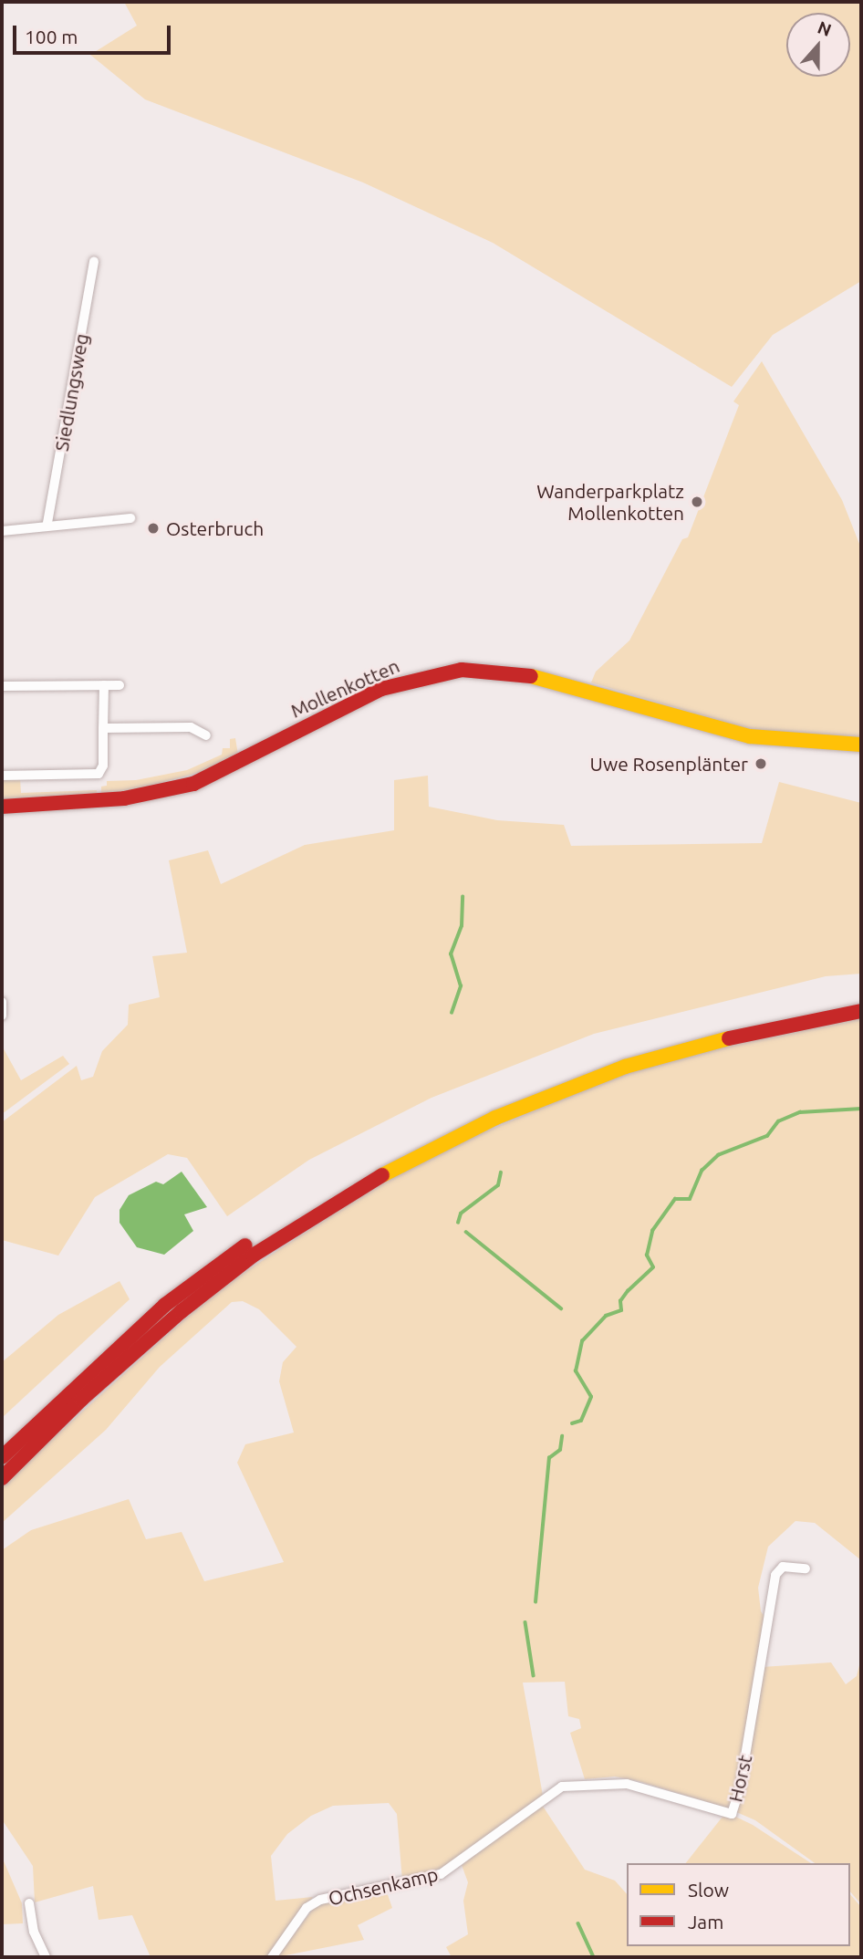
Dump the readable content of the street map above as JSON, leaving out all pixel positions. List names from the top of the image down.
{
  "streets": {
    "main road": ["Mollenkotten"],
    "street": ["Siedlungsweg", "Horst", "Ochsenkamp"]
  },
  "crossings": [
    ["Horst", "Ochsenkamp"]
  ],
  "places": ["Wanderparkplatz Mollenkotten", "Osterbruch", "Uwe Rosenplänter"],
  "legend": ["Slow", "Jam"],
  "scale_bar": "100 m",
  "north": "top"
}
